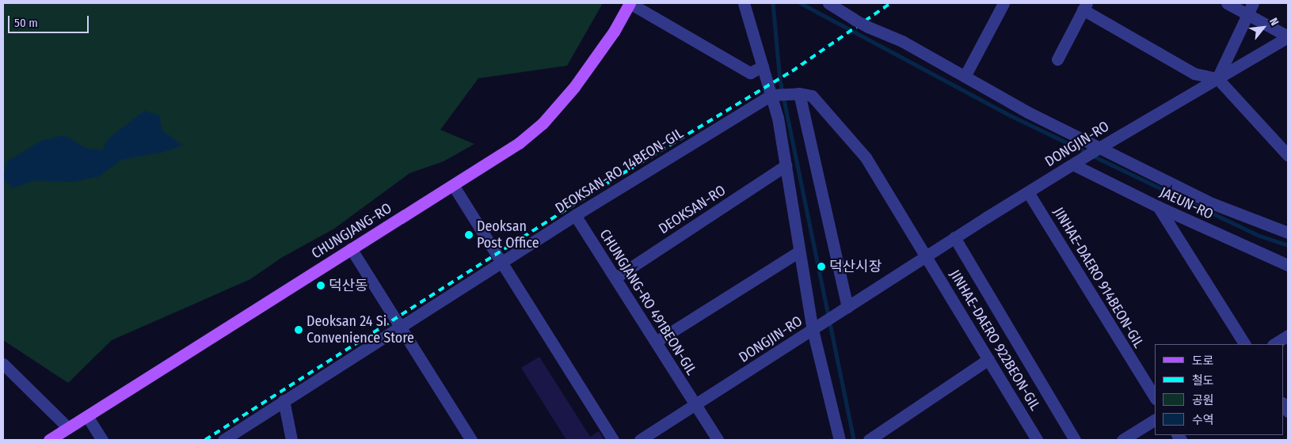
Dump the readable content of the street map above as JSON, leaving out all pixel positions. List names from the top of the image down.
{
  "streets": {
    "main road": ["CHUNGJANG-RO"],
    "street": [
      "DONGJIN-RO",
      "DEOKSAN-RO 14BEON-GIL",
      "JAEUN-RO",
      "DEOKSAN-RO",
      "JINHAE-DAERO 914BEON-GIL",
      "CHUNGJANG-RO 491BEON-GIL",
      "JINHAE-DAERO 922BEON-GIL"
    ]
  },
  "crossings": [
    ["DONGJIN-RO", "JAEUN-RO"],
    ["DONGJIN-RO", "JINHAE-DAERO 914BEON-GIL"],
    ["DONGJIN-RO", "CHUNGJANG-RO 491BEON-GIL"],
    ["DONGJIN-RO", "JINHAE-DAERO 922BEON-GIL"],
    ["DEOKSAN-RO 14BEON-GIL", "CHUNGJANG-RO 491BEON-GIL"],
    ["DEOKSAN-RO", "CHUNGJANG-RO 491BEON-GIL"]
  ],
  "places": [
    "Deoksan Post Office",
    "덕산시장",
    "덕산동",
    "Deoksan 24 Si Convenience Store"
  ],
  "legend": [
    "도로",
    "철도",
    "공원",
    "수역"
  ],
  "scale_bar": "50 m",
  "north": "top right"
}
